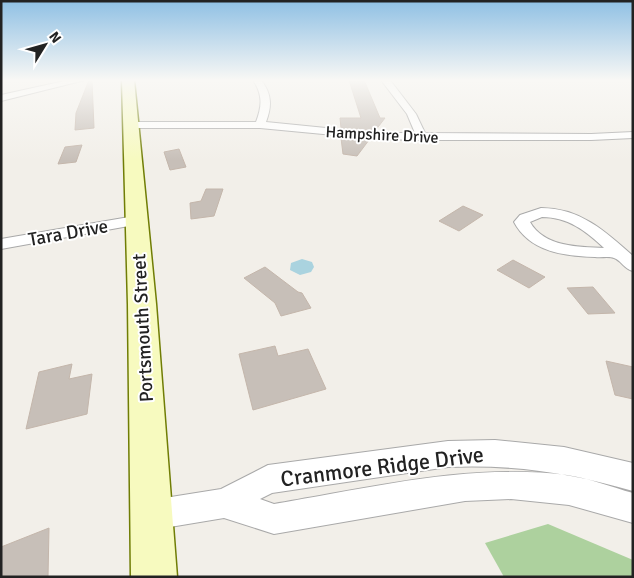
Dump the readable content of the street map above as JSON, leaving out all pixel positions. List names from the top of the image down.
{
  "streets": {
    "street": [
      "Hampshire Drive",
      "Tara Drive",
      "Portsmouth Street",
      "Cranmore Ridge Drive"
    ]
  },
  "crossings": [
    ["Hampshire Drive", "Portsmouth Street"],
    ["Tara Drive", "Portsmouth Street"],
    ["Portsmouth Street", "Cranmore Ridge Drive"]
  ],
  "north": "top right"
}
